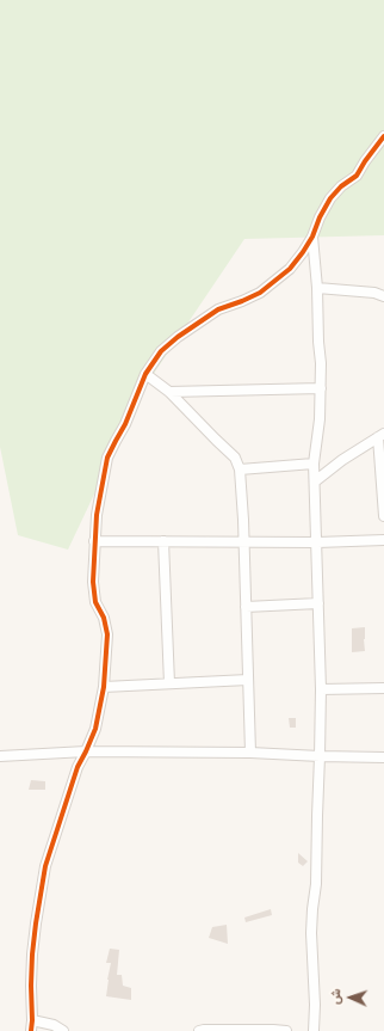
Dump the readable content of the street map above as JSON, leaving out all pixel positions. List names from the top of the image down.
{
  "north": "left"
}
